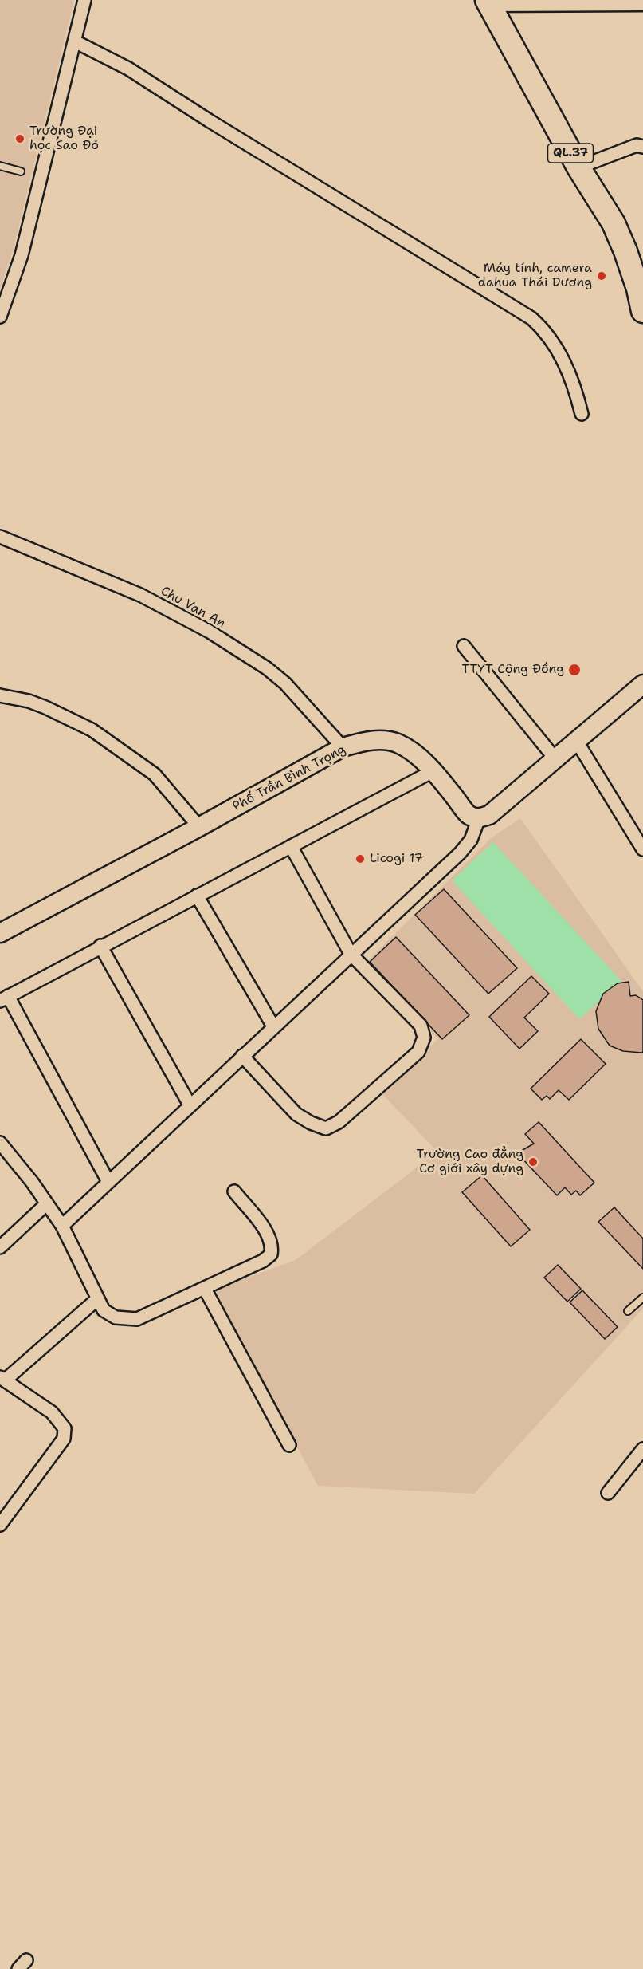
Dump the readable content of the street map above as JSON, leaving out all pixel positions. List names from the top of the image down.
{
  "streets": {
    "highway": ["QL.37"],
    "street": ["Chu Van An", "Phố Trần Bình Trọng"]
  },
  "crossings": [
    ["Chu Van An", "Phố Trần Bình Trọng"]
  ],
  "places": [
    "Trường Đại học Sao Đỏ",
    "Máy tính, camera dahua Thái Dương",
    "TTYT Cộng Đồng",
    "Licogi 17",
    "Trường Cao đẳng Cơ giới xây dựng"
  ]
}
